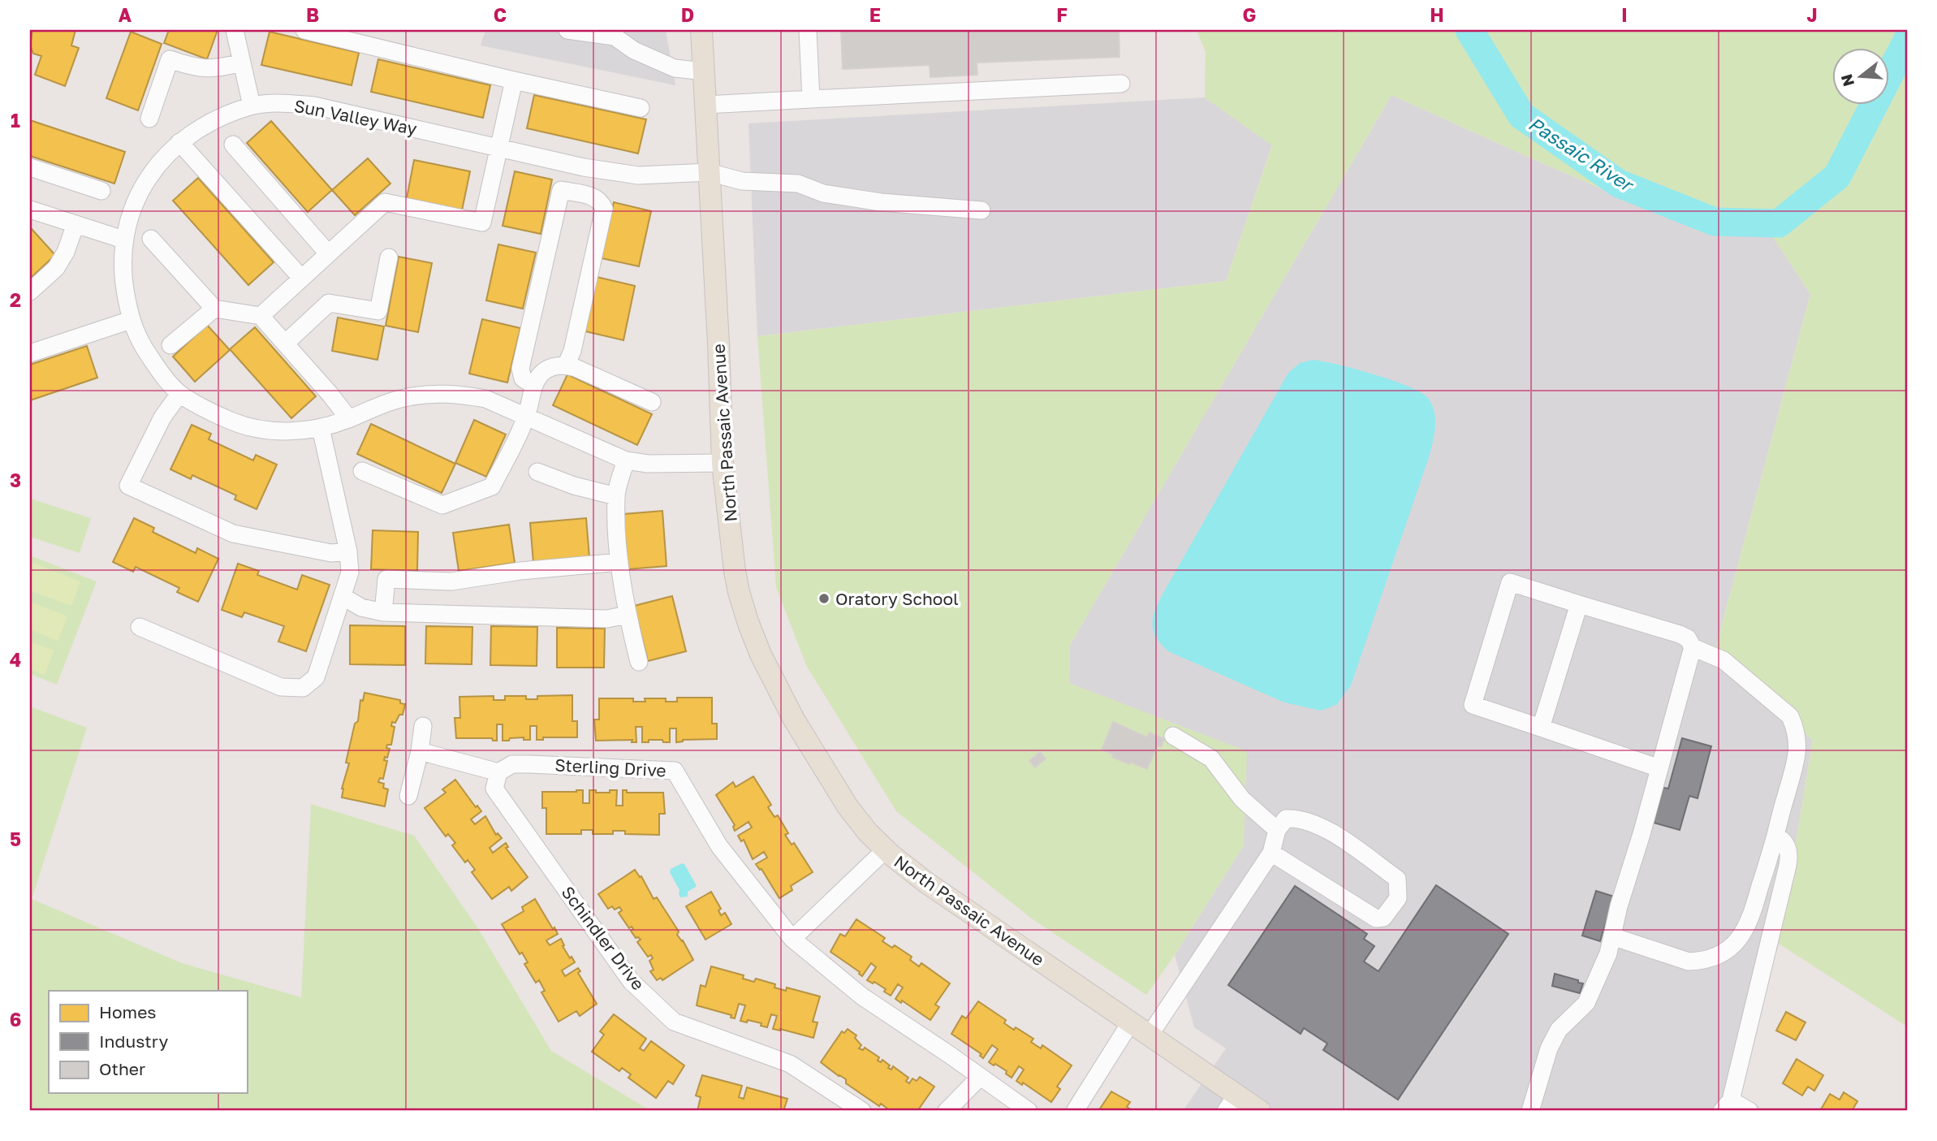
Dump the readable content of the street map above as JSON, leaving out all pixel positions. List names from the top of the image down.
{
  "streets": {
    "main road": ["North Passaic Avenue"],
    "street": ["Sun Valley Way", "Sterling Drive", "Schindler Drive"]
  },
  "crossings": [
    ["Sun Valley Way", "North Passaic Avenue"],
    ["Sterling Drive", "Schindler Drive"]
  ],
  "water": ["Passaic River"],
  "places": ["Oratory School"],
  "legend": ["Homes", "Industry", "Other"],
  "north": "left",
  "grid": {
    "columns": [
      "A",
      "B",
      "C",
      "D",
      "E",
      "F",
      "G",
      "H",
      "I",
      "J"
    ],
    "rows": [
      "1",
      "2",
      "3",
      "4",
      "5",
      "6"
    ]
  }
}
